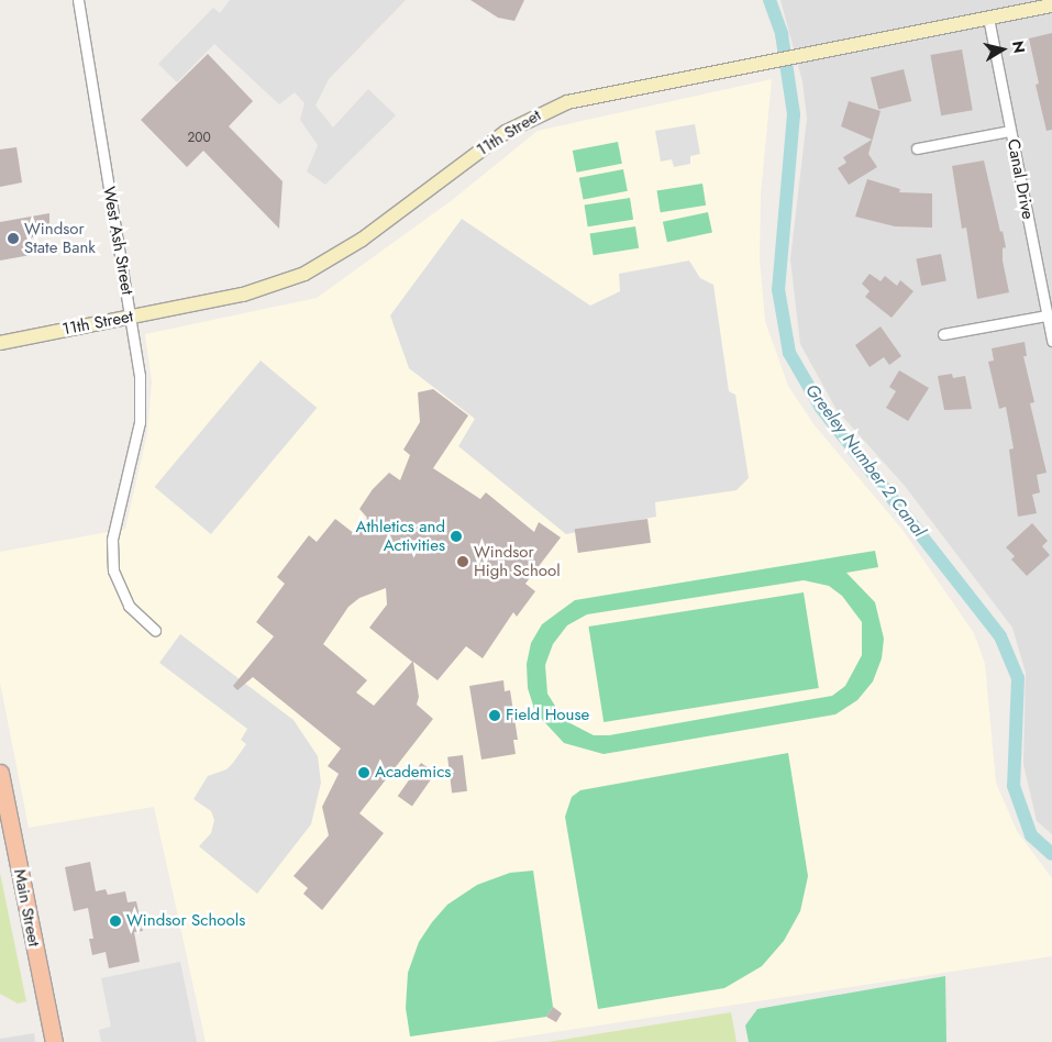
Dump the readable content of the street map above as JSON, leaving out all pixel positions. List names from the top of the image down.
{
  "streets": {
    "main road": ["Main Street"],
    "street": ["11th Street", "Canal Drive", "West Ash Street"]
  },
  "crossings": [
    ["11th Street", "Canal Drive"],
    ["11th Street", "West Ash Street"]
  ],
  "water": ["Greeley Number 2 Canal"],
  "places": [
    "Windsor State Bank",
    "Athletics and Activities",
    "Windsor High School",
    "Field House",
    "Academics",
    "Windsor Schools"
  ],
  "house_numbers": ["200"],
  "north": "right"
}
